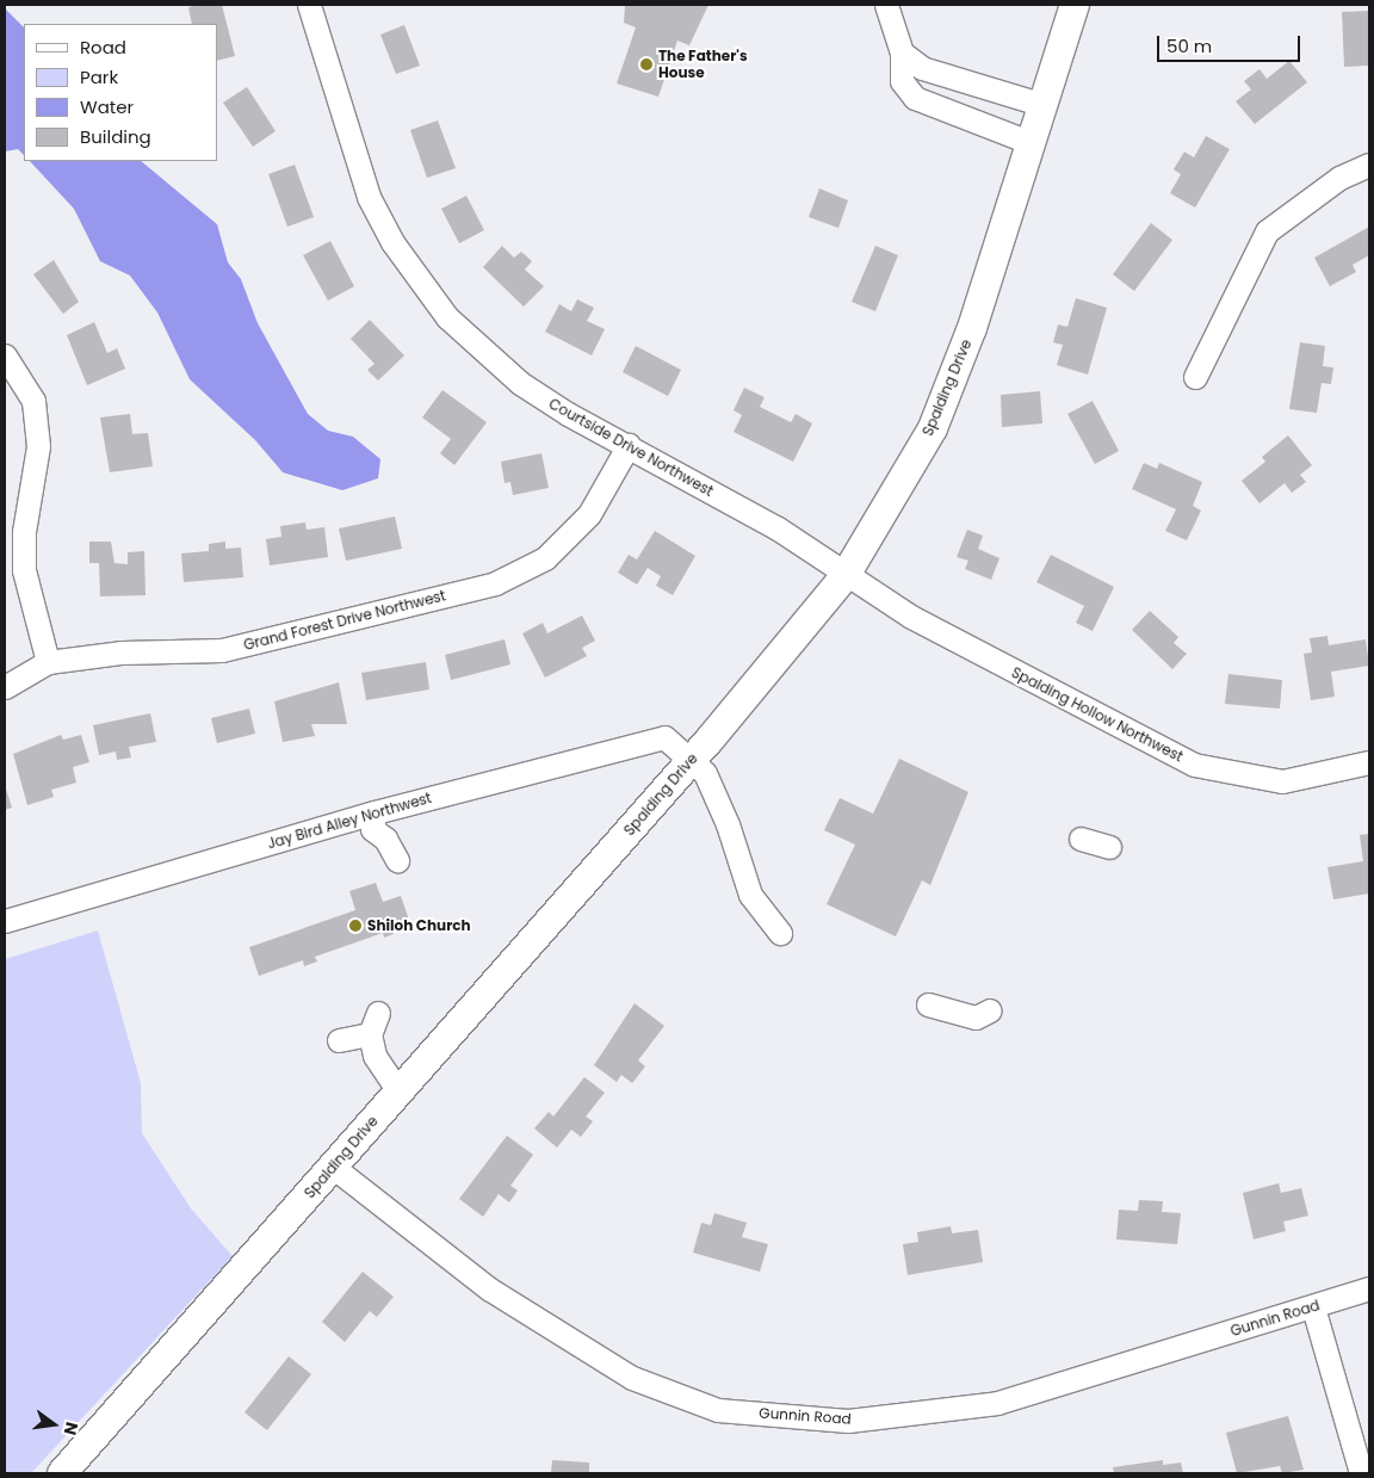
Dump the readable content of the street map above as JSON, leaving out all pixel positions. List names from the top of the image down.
{
  "streets": {
    "main road": ["Spalding Drive"],
    "street": [
      "Courtside Drive Northwest",
      "Grand Forest Drive Northwest",
      "Spalding Hollow Northwest",
      "Jay Bird Alley Northwest",
      "Gunnin Road"
    ]
  },
  "crossings": [
    ["Spalding Drive", "Courtside Drive Northwest"],
    ["Spalding Drive", "Spalding Hollow Northwest"],
    ["Spalding Drive", "Jay Bird Alley Northwest"],
    ["Spalding Drive", "Gunnin Road"],
    ["Courtside Drive Northwest", "Grand Forest Drive Northwest"],
    ["Courtside Drive Northwest", "Spalding Hollow Northwest"]
  ],
  "places": ["The Father's House", "Shiloh Church"],
  "legend": [
    "Road",
    "Park",
    "Water",
    "Building"
  ],
  "scale_bar": "50 m",
  "north": "right"
}
